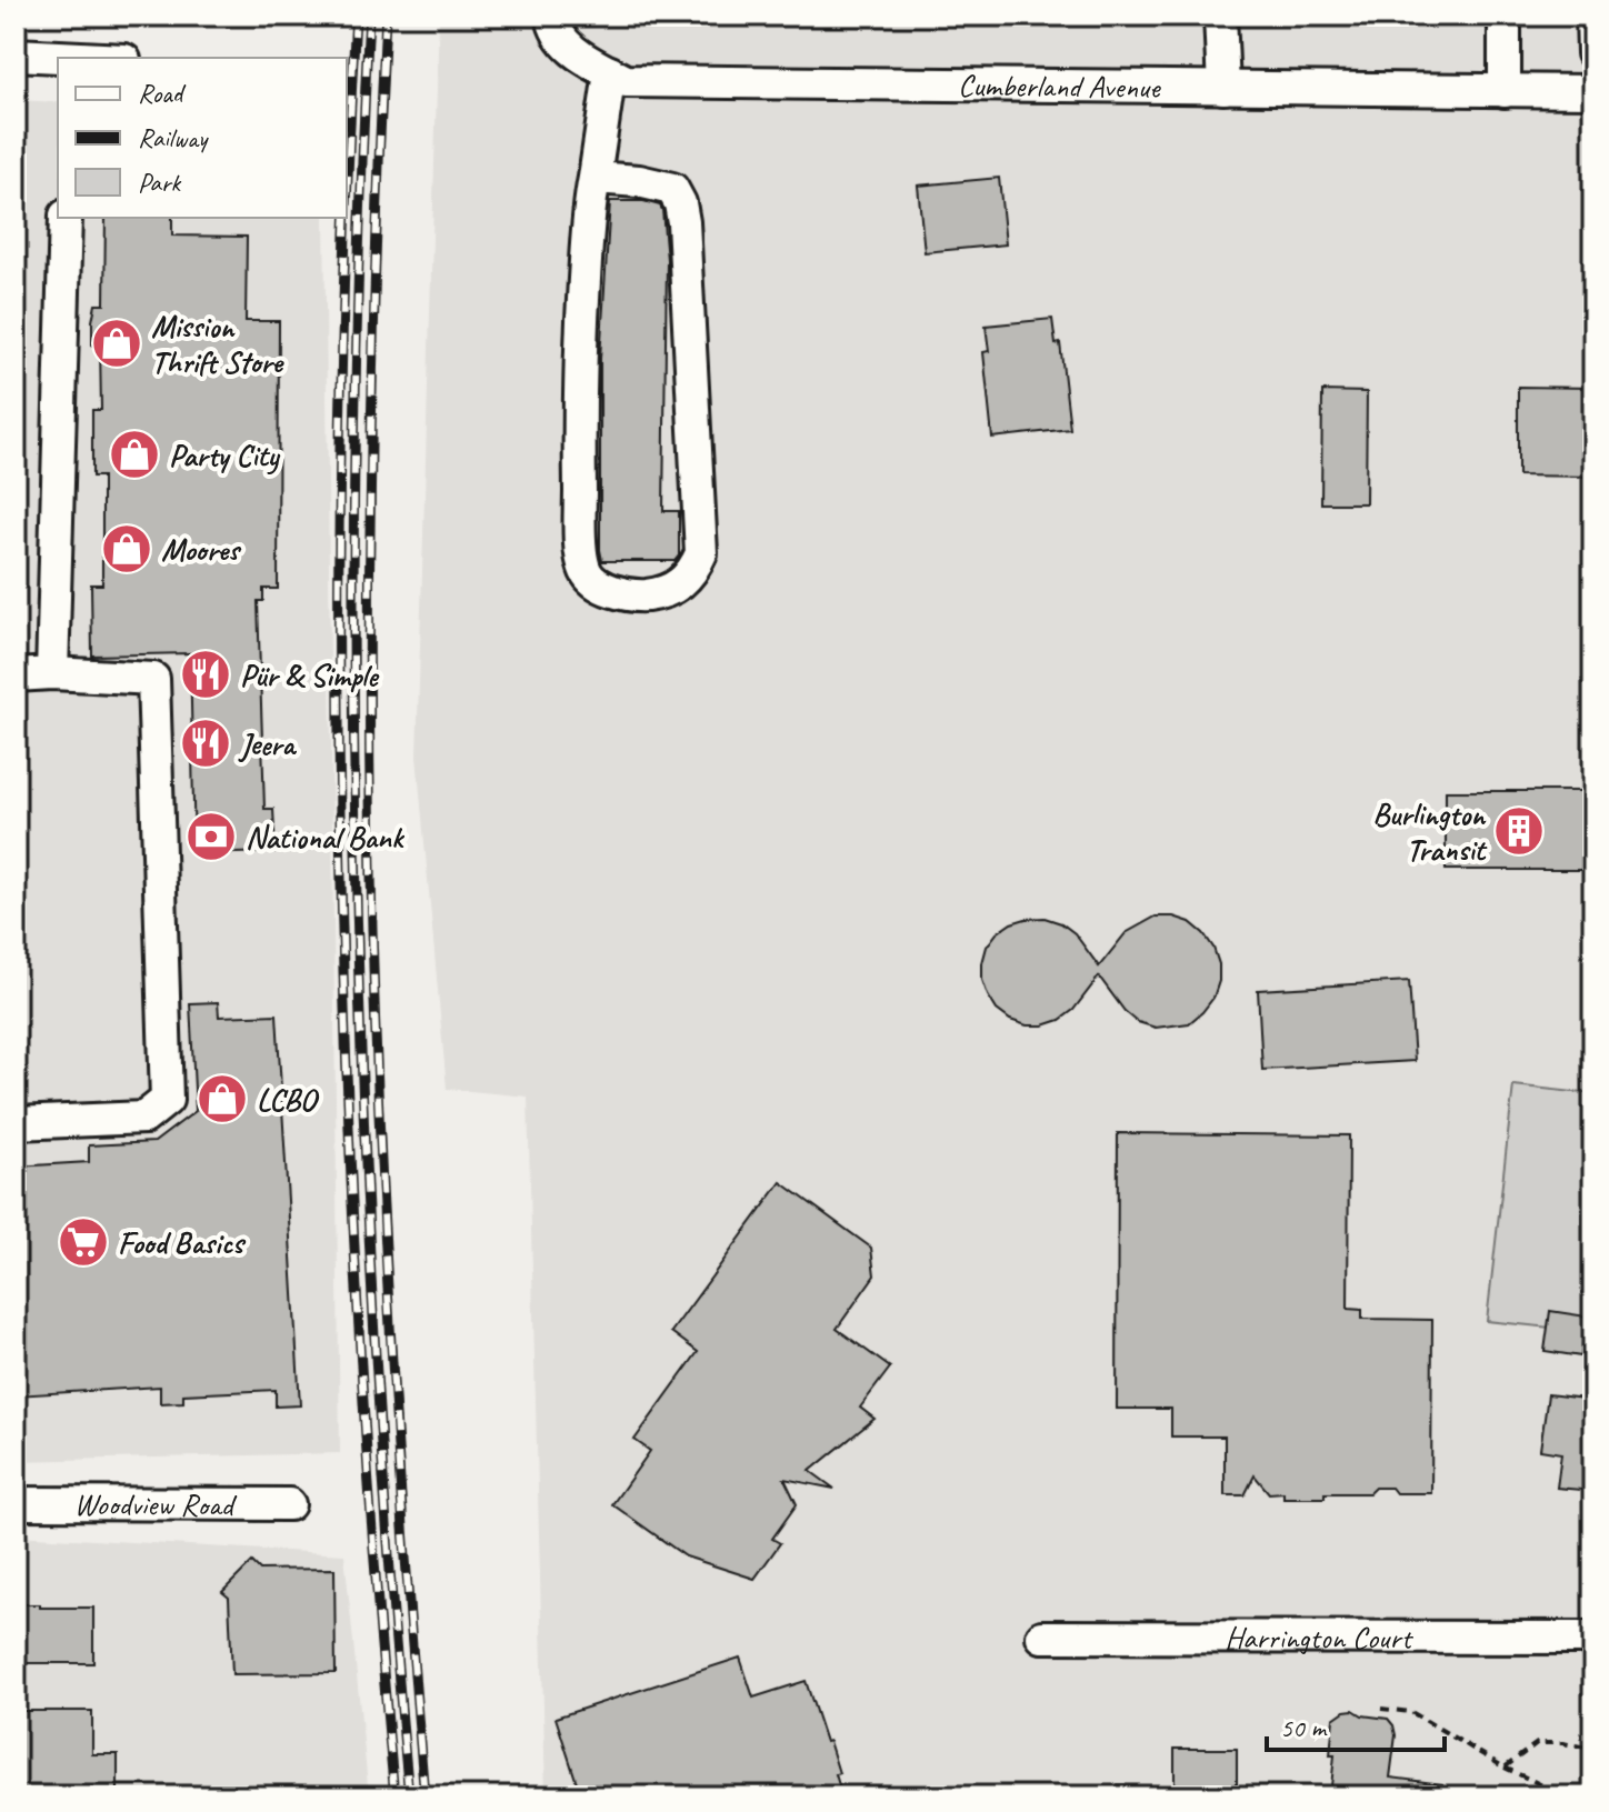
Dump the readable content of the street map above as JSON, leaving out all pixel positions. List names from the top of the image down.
{
  "streets": {
    "street": ["Cumberland Avenue", "Woodview Road", "Harrington Court"]
  },
  "places": {
    "shop": [
      "Mission Thrift Store",
      "Party City",
      "Moores",
      "LCBO"
    ],
    "restaurant": ["Pür & Simple", "Jeera"],
    "building": ["Burlington Transit"],
    "bank": ["National Bank"],
    "supermarket": ["Food Basics"]
  },
  "legend": ["Road", "Railway", "Park"],
  "scale_bar": "50 m"
}
